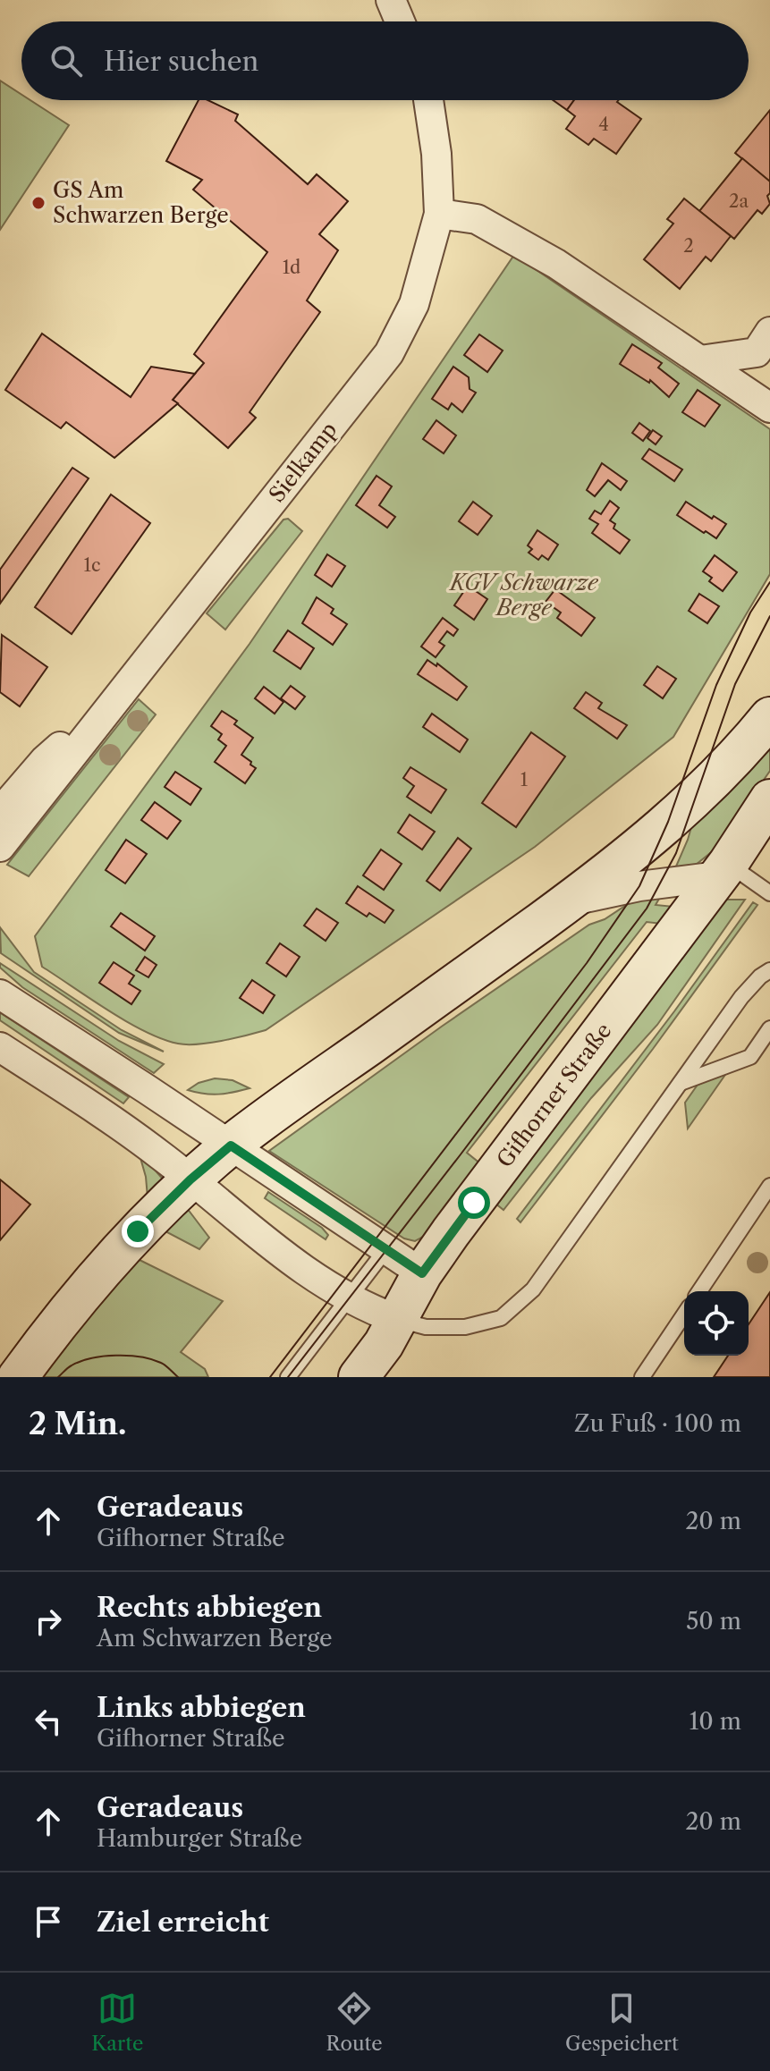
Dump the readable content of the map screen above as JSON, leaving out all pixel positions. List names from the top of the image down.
{
  "streets": {
    "main road": ["Gifhorner Straße"],
    "street": ["Sielkamp"]
  },
  "parks": ["KGV Schwarze Berge"],
  "places": ["GS Am Schwarzen Berge"],
  "house_numbers": [
    "4",
    "2a",
    "2",
    "1d",
    "1c",
    "1"
  ],
  "page": {
    "search": "Hier suchen",
    "heading": ["2 Min.", "Zu Fuß · 100 m"],
    "list": [
      ["Geradeaus", "Gifhorner Straße", "20 m"],
      ["Rechts abbiegen", "Am Schwarzen Berge", "50 m"],
      ["Links abbiegen", "Gifhorner Straße", "10 m"],
      ["Geradeaus", "Hamburger Straße", "20 m"],
      "Ziel erreicht"
    ],
    "nav": ["Karte", "Route", "Gespeichert"]
  }
}
